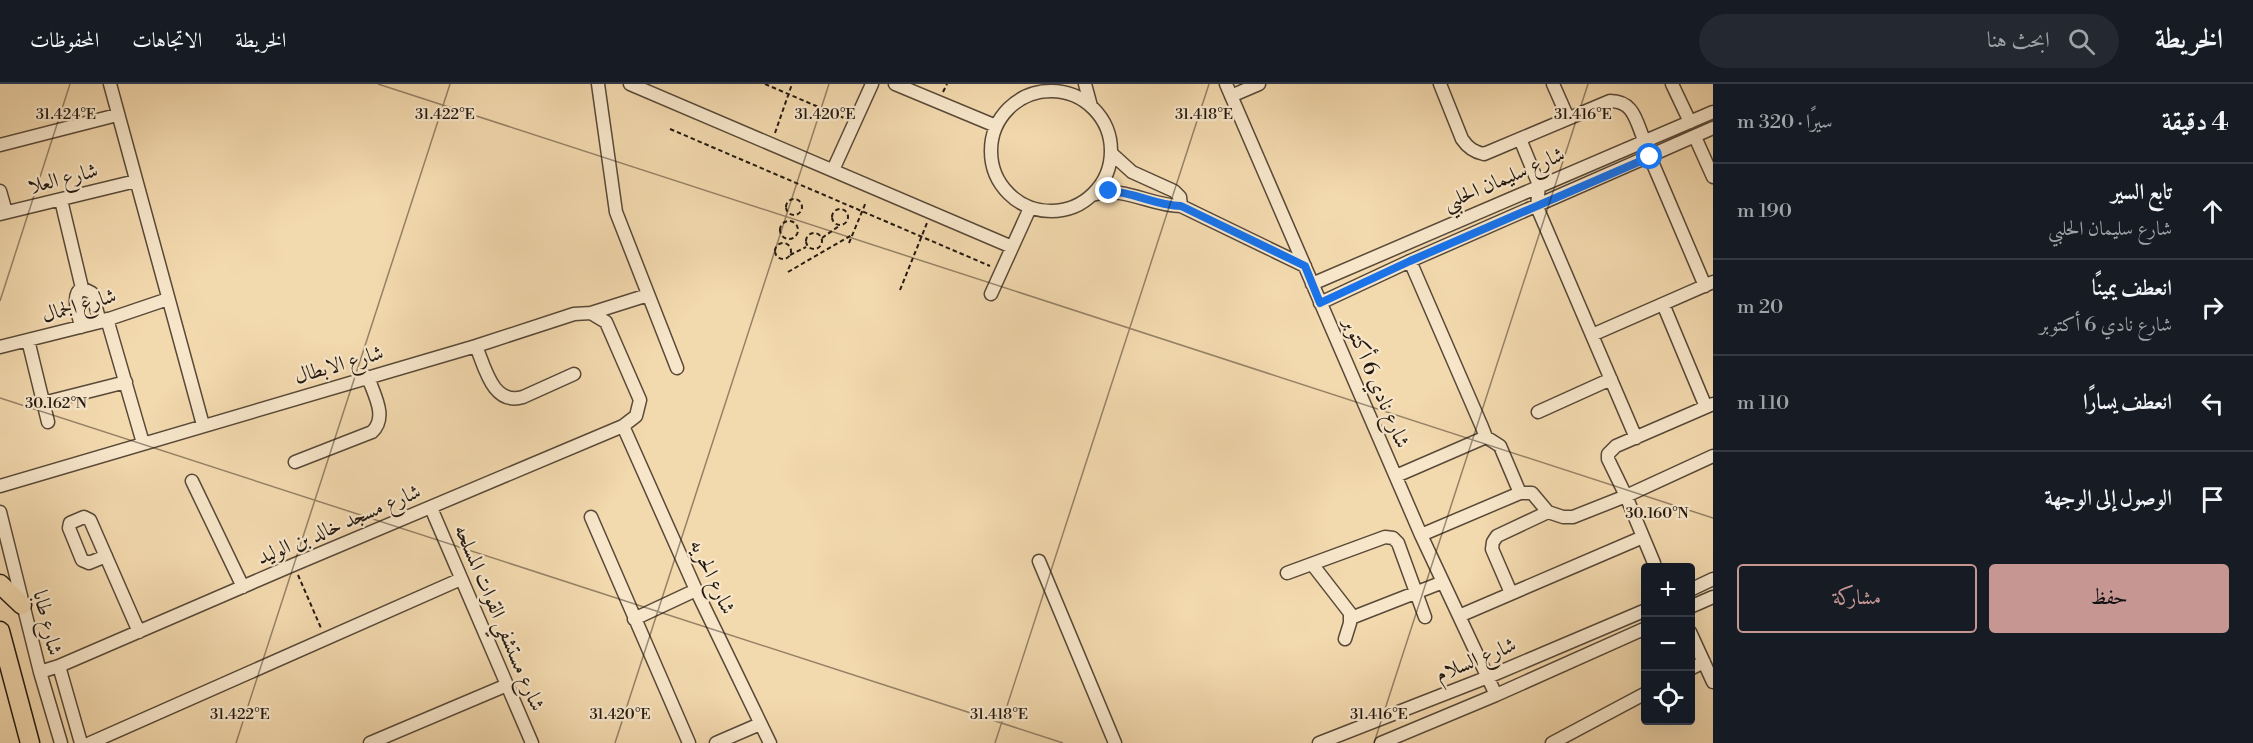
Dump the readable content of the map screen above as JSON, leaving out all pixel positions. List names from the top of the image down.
{
  "streets": {
    "street": [
      "شارع العلا",
      "شارع سليمان الحلبي",
      "شارع الجمال",
      "شارع الابطال",
      "شارع نادي 6 أكتوبر",
      "شارع مسجد خالد بن الوليد",
      "شارع الحريه",
      "شارع مستشفي القوات المسلحه",
      "شارع طابا",
      "شارع السلام"
    ]
  },
  "crossings": [
    ["شارع سليمان الحلبي", "شارع نادي 6 أكتوبر"],
    ["شارع نادي 6 أكتوبر", "شارع السلام"],
    ["شارع مسجد خالد بن الوليد", "شارع الحريه"],
    ["شارع مسجد خالد بن الوليد", "شارع مستشفي القوات المسلحه"],
    ["شارع مسجد خالد بن الوليد", "شارع طابا"]
  ],
  "page": {
    "header": "الخريطة",
    "search": "ابحث هنا",
    "nav": ["الخريطة", "الاتجاهات", "المحفوظات"],
    "heading": ["4 دقيقة", "سيرًا · 320 m"],
    "list": [
      ["تابع السير", "شارع سليمان الحلبي", "190 m"],
      ["انعطف يمينًا", "شارع نادي 6 أكتوبر", "20 m"],
      ["انعطف يسارًا", "110 m"],
      "الوصول إلى الوجهة"
    ],
    "buttons": ["حفظ", "مشاركة"],
    "map_buttons": ["+", "−"]
  },
  "coordinates": [
    "31.424°E",
    "31.422°E",
    "31.420°E",
    "31.418°E",
    "31.416°E",
    "30.162°N",
    "30.160°N"
  ]
}
